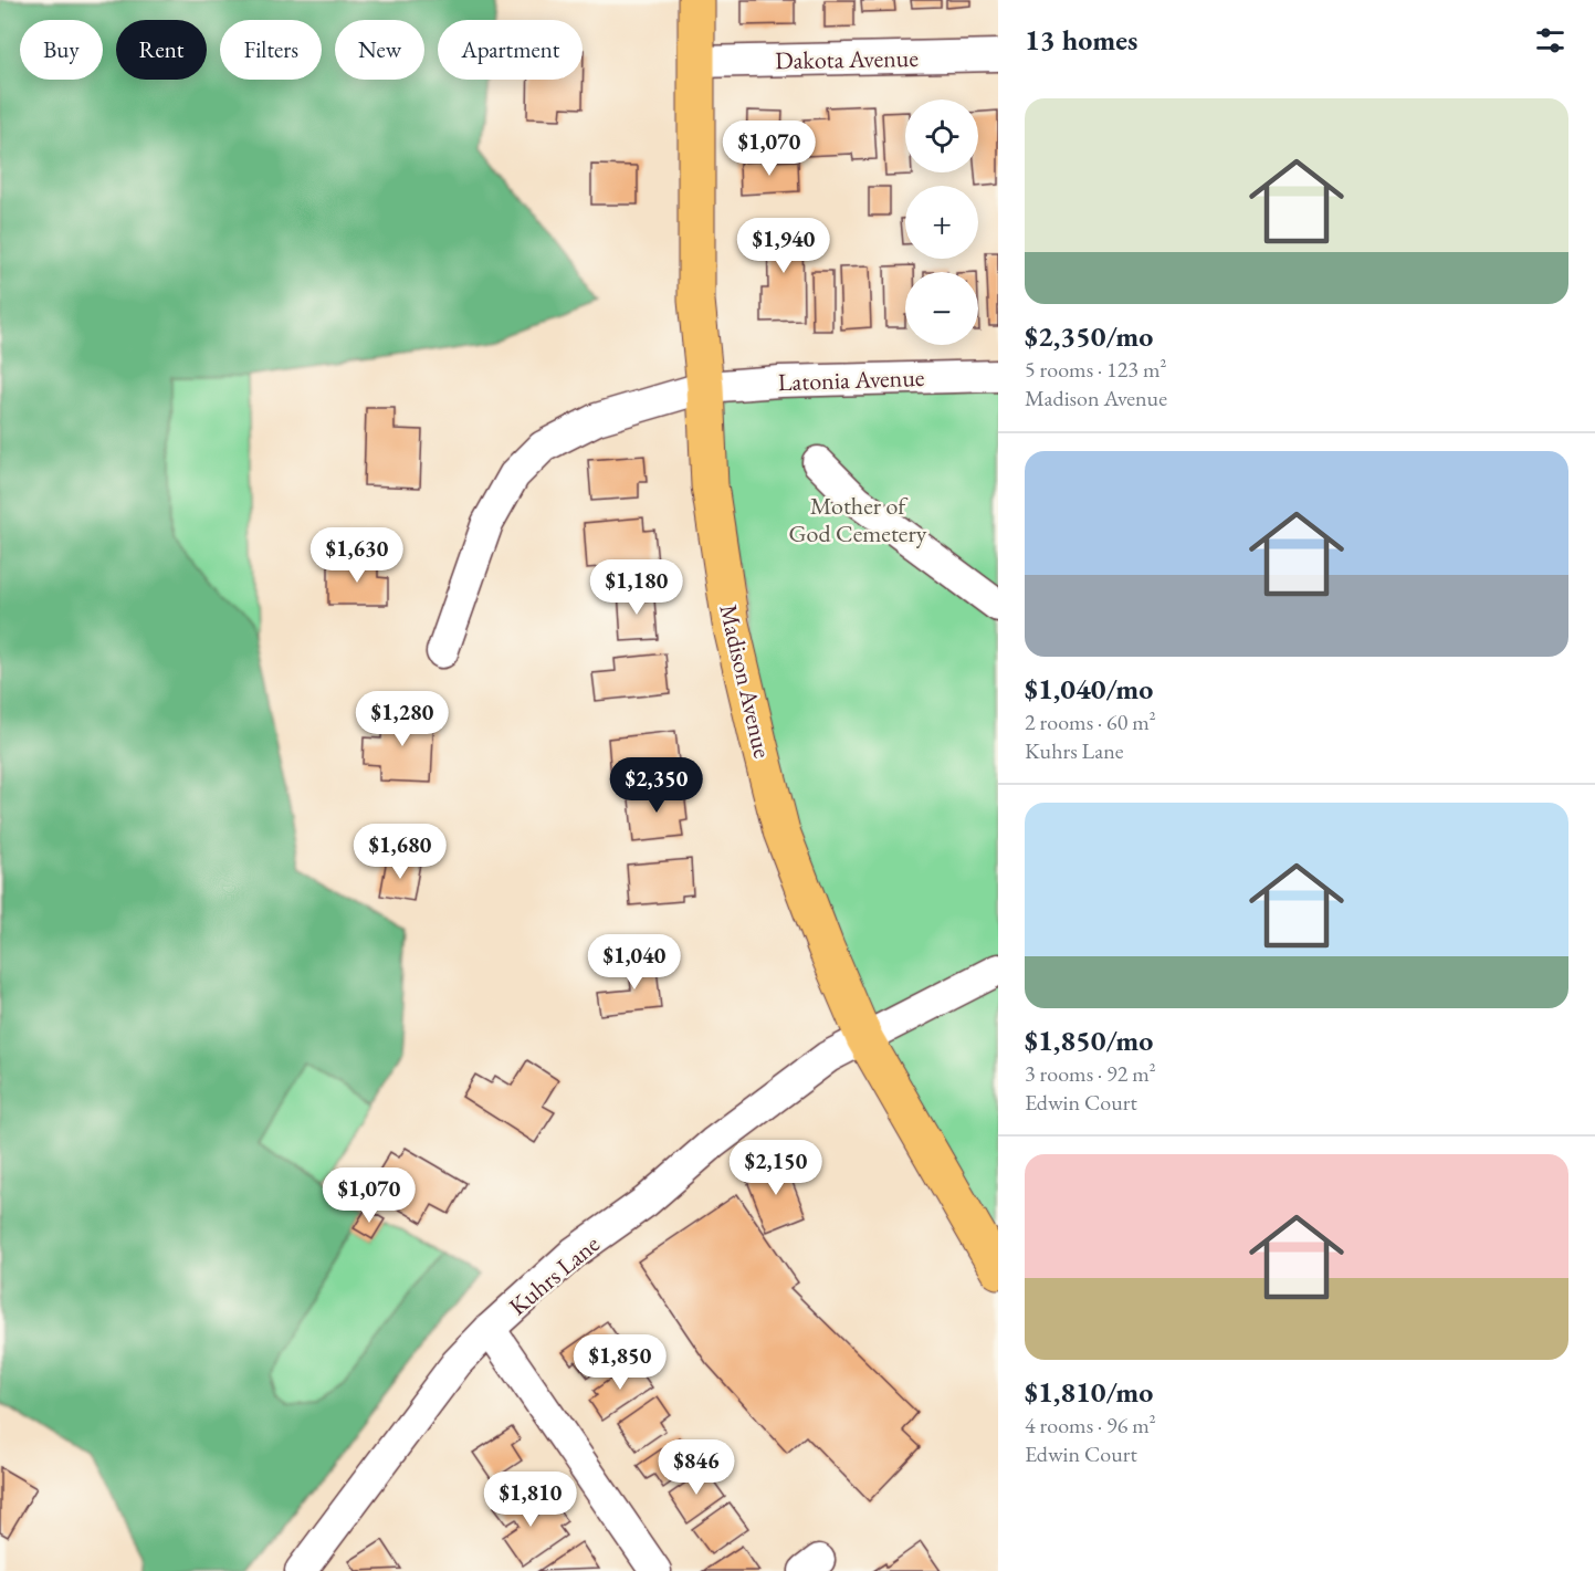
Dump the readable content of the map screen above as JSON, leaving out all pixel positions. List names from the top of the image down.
{
  "streets": {
    "main road": ["Madison Avenue"],
    "street": ["Dakota Avenue", "Latonia Avenue", "Kuhrs Lane"]
  },
  "crossings": [
    ["Dakota Avenue", "Madison Avenue"],
    ["Latonia Avenue", "Madison Avenue"],
    ["Madison Avenue", "Kuhrs Lane"]
  ],
  "parks": ["Mother of God Cemetery"],
  "page": {
    "heading": "13 homes",
    "chip": [
      "Buy",
      "Rent",
      "Filters",
      "New",
      "Apartment"
    ],
    "list": [
      {
        "name": "$2,350/mo",
        "note": "5 rooms · 123 m² · Madison Avenue"
      },
      {
        "name": "$1,040/mo",
        "note": "2 rooms · 60 m² · Kuhrs Lane"
      },
      {
        "name": "$1,850/mo",
        "note": "3 rooms · 92 m² · Edwin Court"
      },
      {
        "name": "$1,810/mo",
        "note": "4 rooms · 96 m² · Edwin Court"
      }
    ],
    "map_buttons": ["+", "−"],
    "price": [
      "$1,070",
      "$1,940",
      "$1,630",
      "$1,180",
      "$1,280",
      "$2,350",
      "$1,680",
      "$1,040",
      "$2,150",
      "$1,070",
      "$1,850",
      "$846",
      "$1,810"
    ]
  }
}
